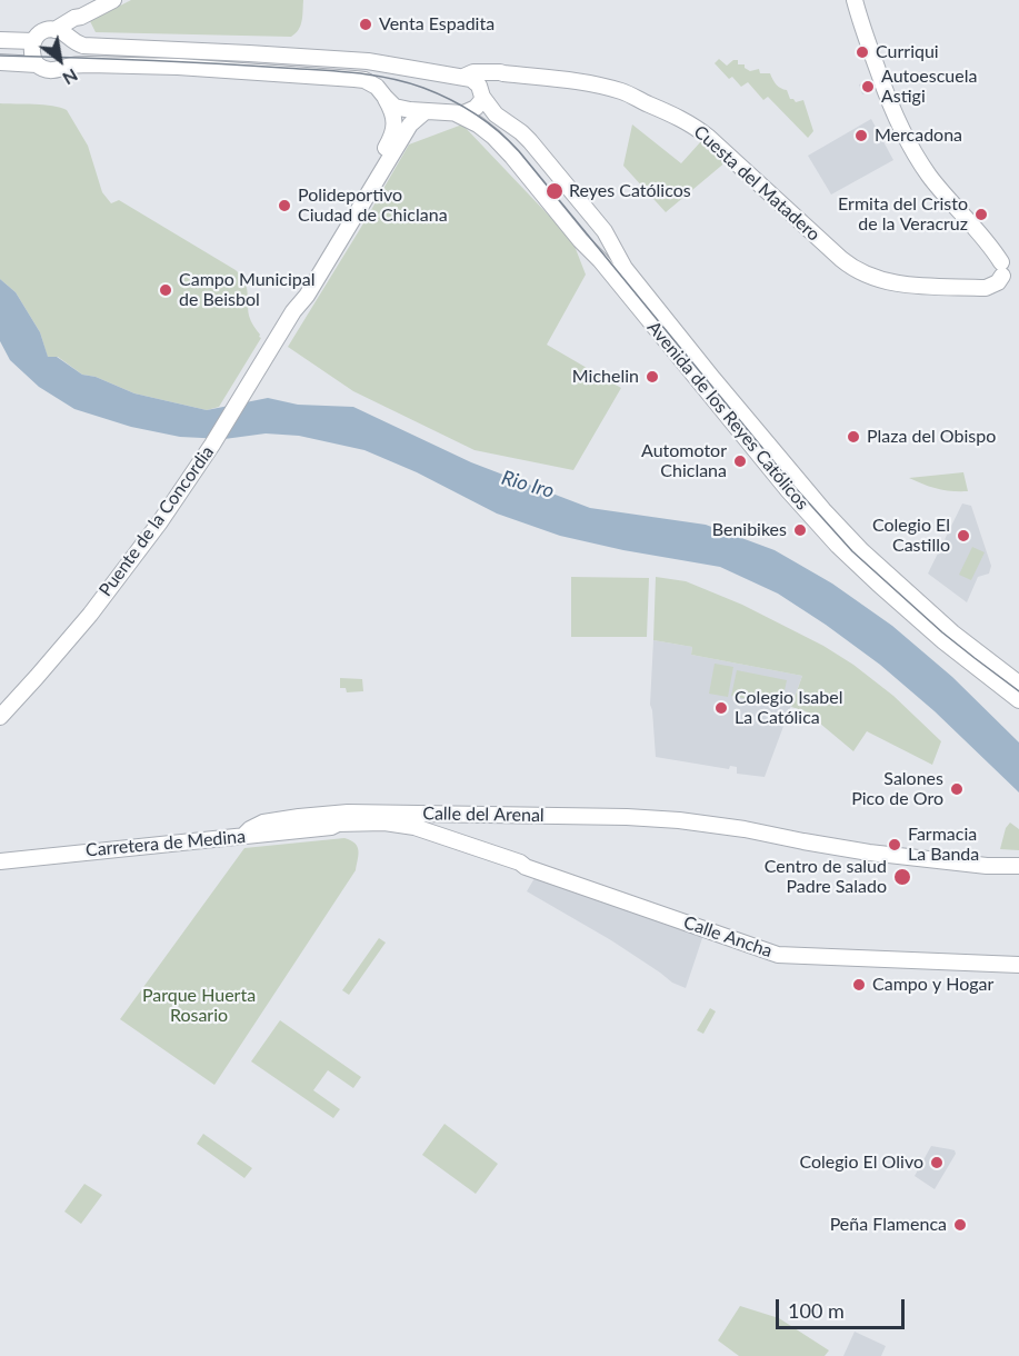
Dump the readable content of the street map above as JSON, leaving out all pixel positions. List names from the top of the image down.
{
  "streets": {
    "main road": [
      "Cuesta del Matadero",
      "Avenida de los Reyes Católicos",
      "Puente de la Concordia",
      "Calle del Arenal",
      "Carretera de Medina",
      "Calle Ancha"
    ]
  },
  "crossings": [
    ["Cuesta del Matadero", "Avenida de los Reyes Católicos"],
    ["Calle del Arenal", "Carretera de Medina"],
    ["Carretera de Medina", "Calle Ancha"]
  ],
  "water": ["Rio Iro"],
  "parks": ["Parque Huerta Rosario"],
  "places": [
    "Venta Espadita",
    "Curriqui",
    "Autoescuela Astigi",
    "Mercadona",
    "Reyes Católicos",
    "Polideportivo Ciudad de Chiclana",
    "Ermita del Cristo de la Veracruz",
    "Campo Municipal de Beisbol",
    "Michelin",
    "Plaza del Obispo",
    "Automotor Chiclana",
    "Benibikes",
    "Colegio El Castillo",
    "Colegio Isabel La Católica",
    "Salones Pico de Oro",
    "Farmacia La Banda",
    "Centro de salud Padre Salado",
    "Campo y Hogar",
    "Colegio El Olivo",
    "Peña Flamenca"
  ],
  "scale_bar": "100 m",
  "north": "bottom right"
}
